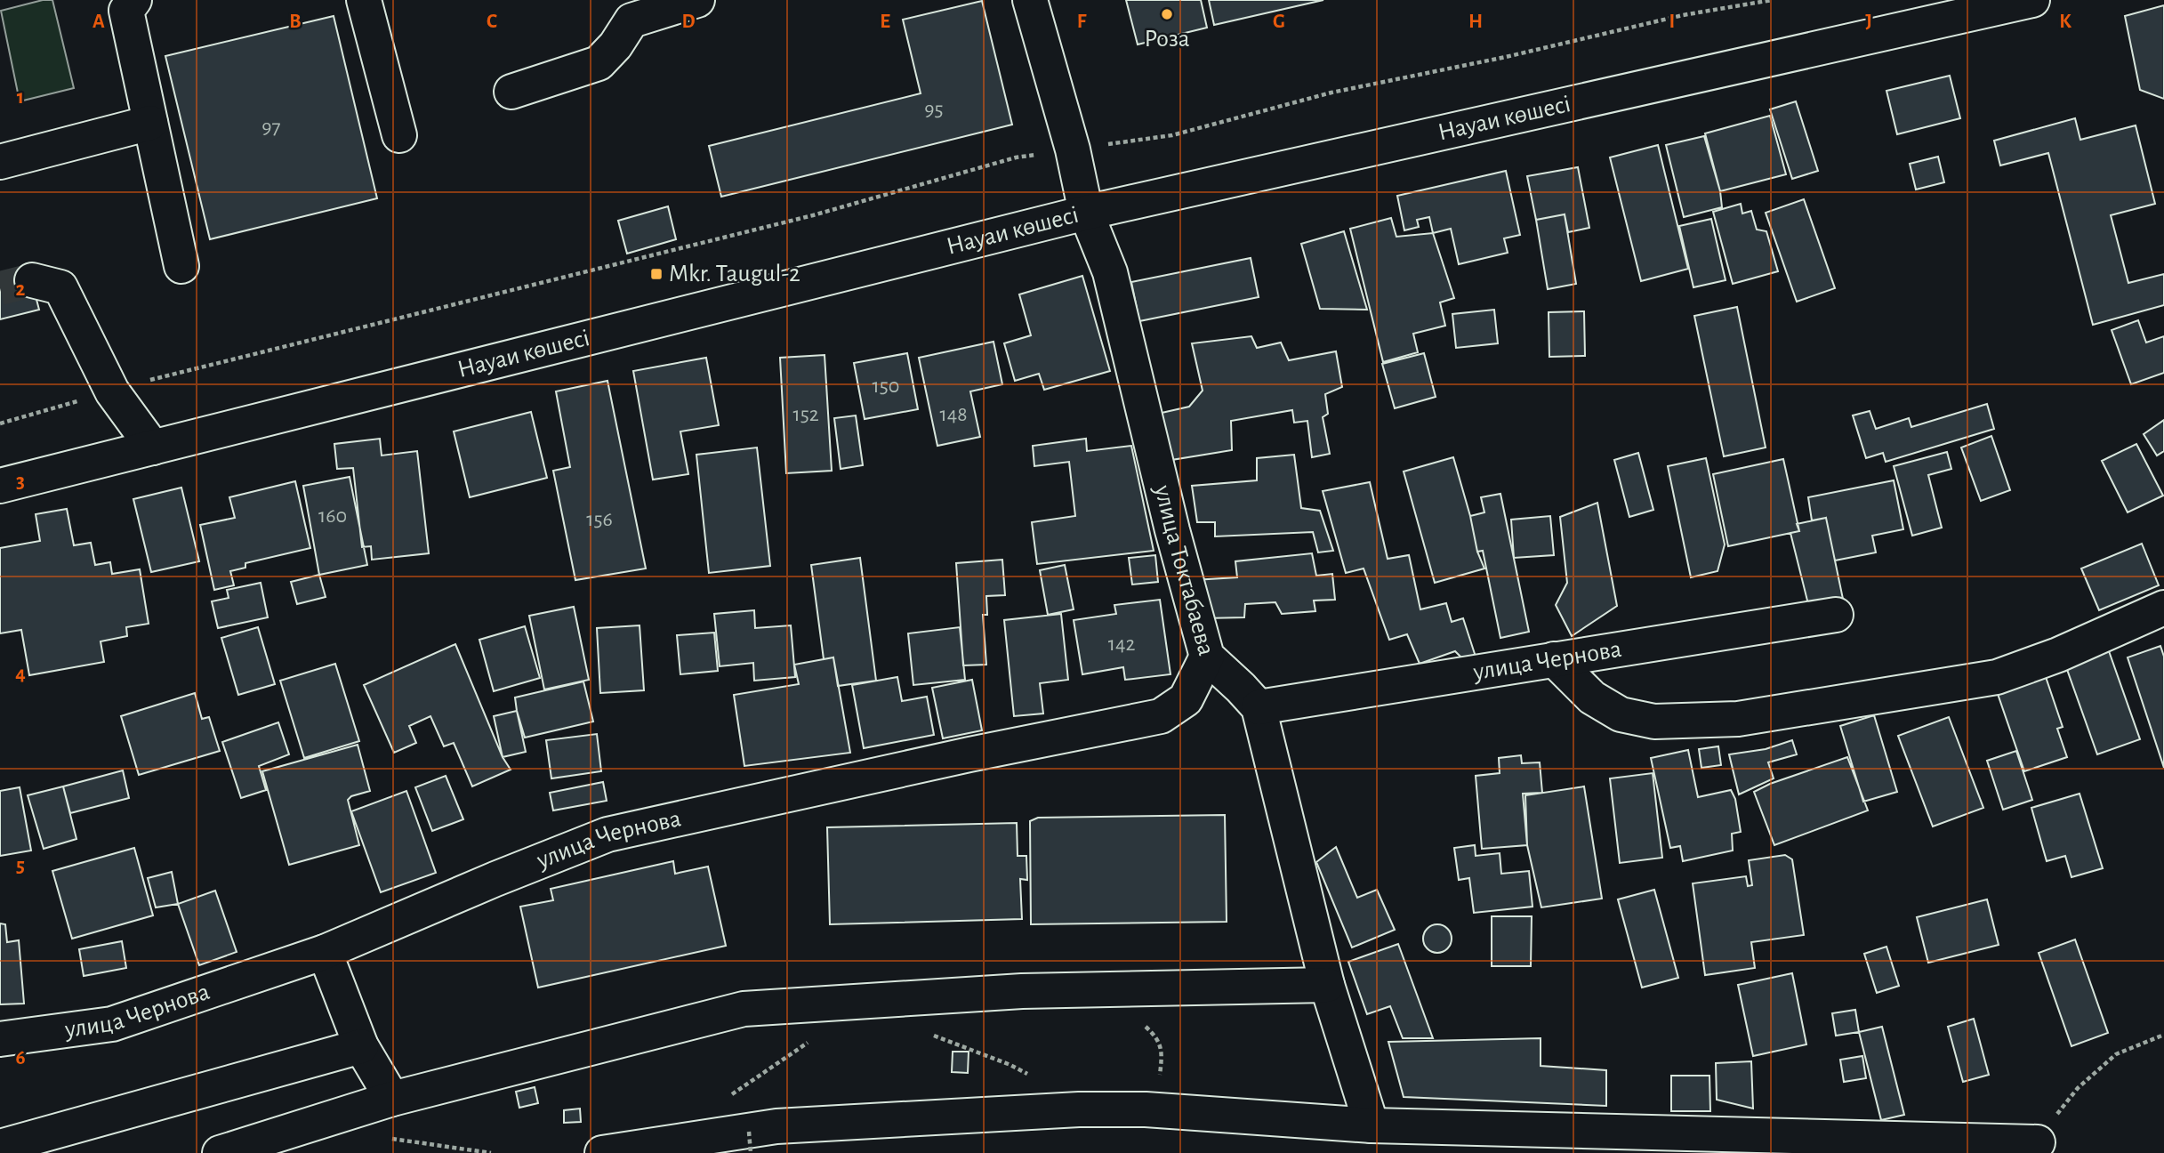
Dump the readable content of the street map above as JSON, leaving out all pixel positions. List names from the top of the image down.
{
  "streets": {
    "street": ["Науаи көшесі", "улица Токтабаева", "улица Чернова"]
  },
  "crossings": [
    ["Науаи көшесі", "улица Токтабаева"],
    ["улица Токтабаева", "улица Чернова"]
  ],
  "places": {
    "other": ["Роза"],
    "transit": ["Mkr. Taugul-2"]
  },
  "house_numbers": [
    "95",
    "97",
    "150",
    "152",
    "148",
    "160",
    "156",
    "142"
  ],
  "grid": {
    "columns": [
      "A",
      "B",
      "C",
      "D",
      "E",
      "F",
      "G",
      "H",
      "I",
      "J",
      "K"
    ],
    "rows": [
      "1",
      "2",
      "3",
      "4",
      "5",
      "6"
    ]
  }
}
